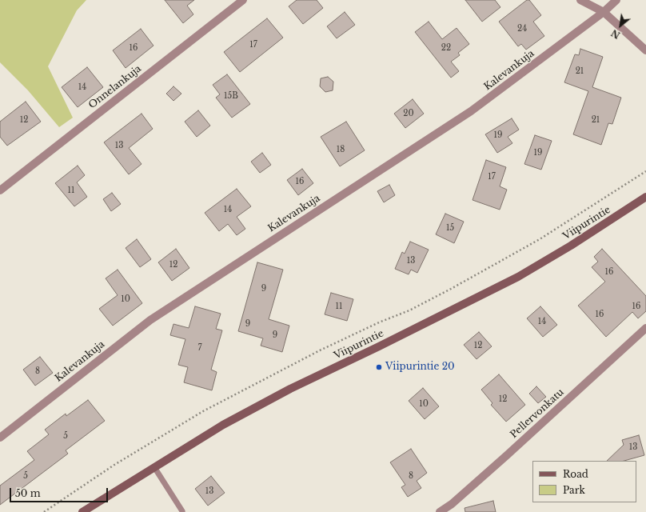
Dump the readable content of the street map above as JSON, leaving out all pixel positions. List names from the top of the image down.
{
  "streets": {
    "main road": ["Viipurintie"],
    "street": ["Kalevankuja", "Onnelankuja", "Pellervonkatu"]
  },
  "places": ["Viipurintie 20"],
  "house_numbers": [
    "24",
    "17",
    "16",
    "22",
    "21",
    "14",
    "15B",
    "20",
    "12",
    "21",
    "19",
    "13",
    "18",
    "19",
    "17",
    "16",
    "11",
    "14",
    "15",
    "13",
    "12",
    "16",
    "9",
    "10",
    "11",
    "16",
    "16",
    "14",
    "9",
    "9",
    "12",
    "7",
    "8",
    "12",
    "10",
    "5",
    "13",
    "5",
    "8",
    "13"
  ],
  "legend": ["Road", "Park"],
  "scale_bar": "50 m",
  "north": "bottom left"
}
